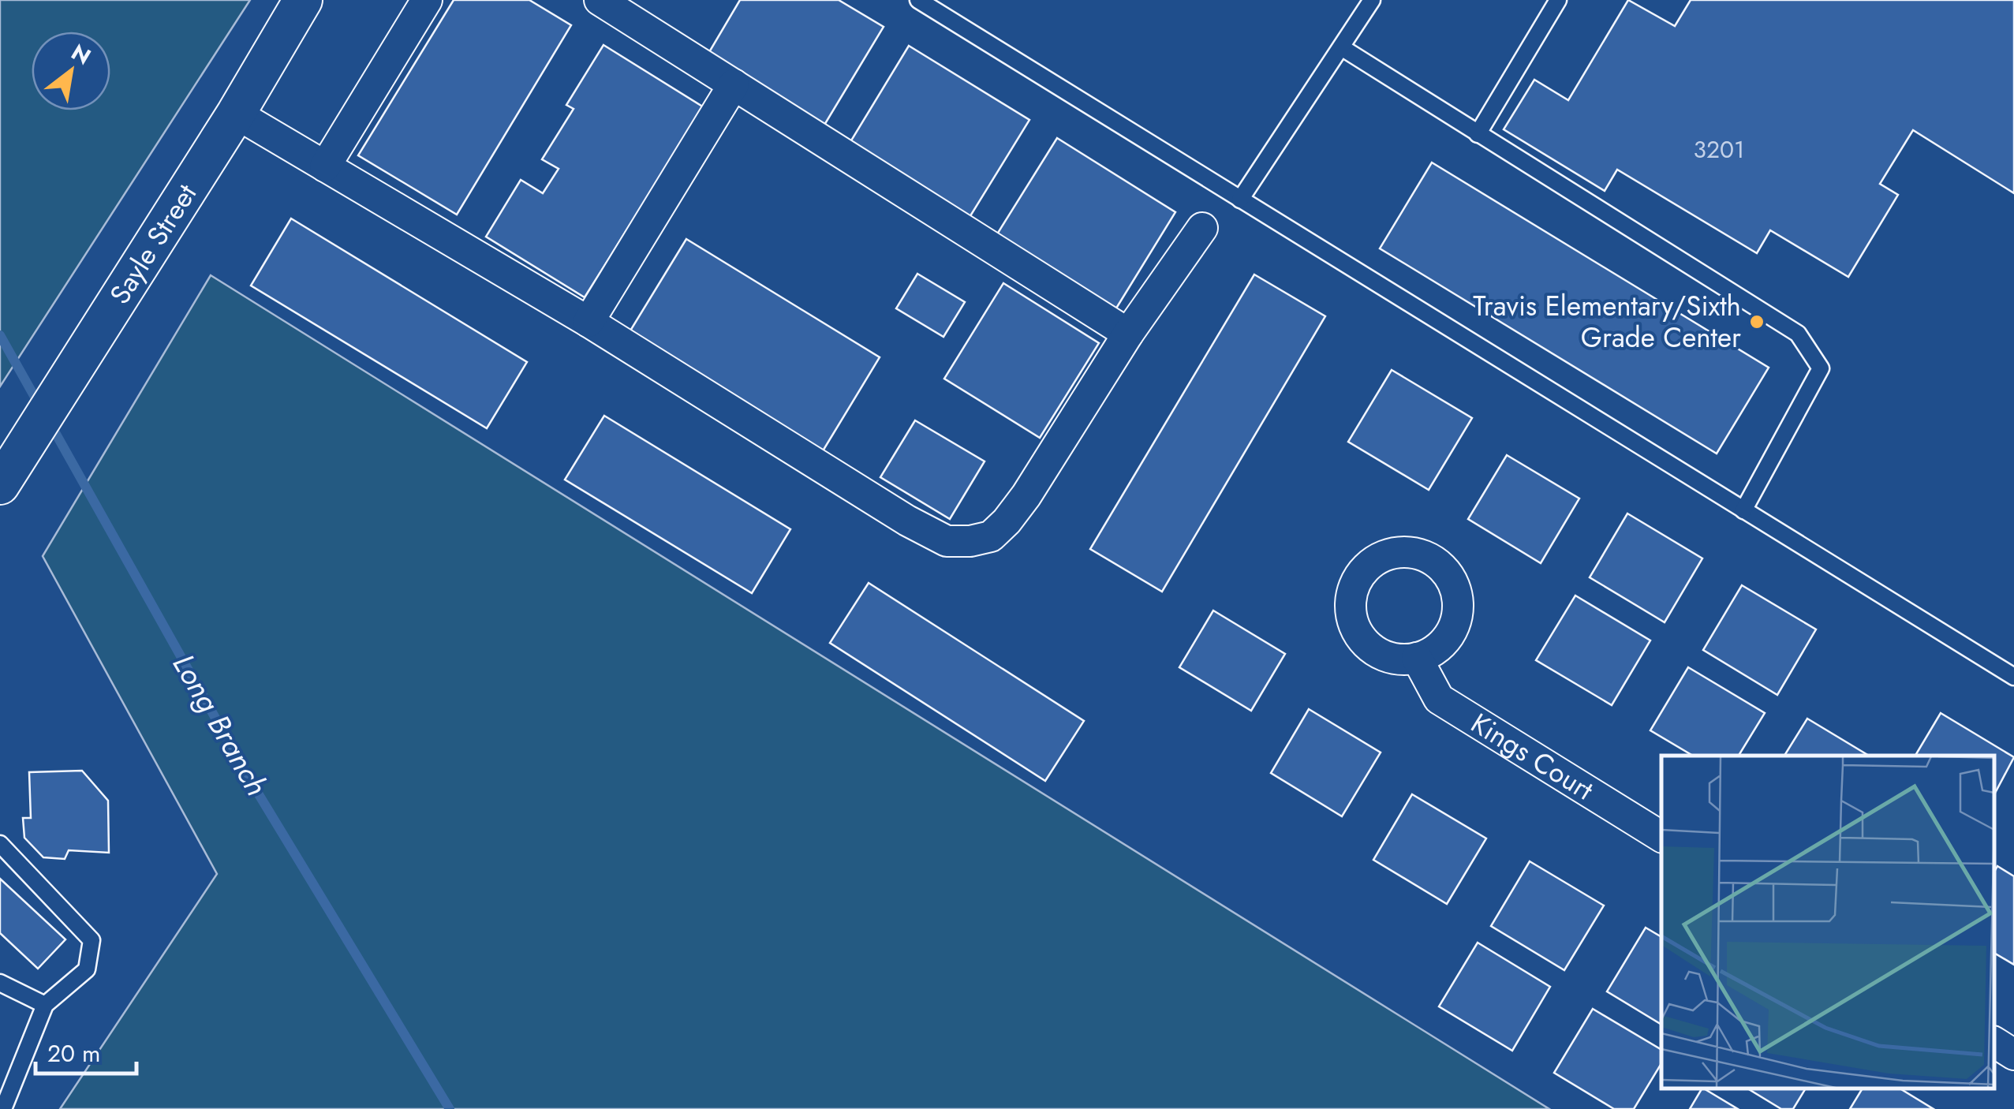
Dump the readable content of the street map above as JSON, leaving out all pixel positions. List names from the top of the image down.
{
  "streets": {
    "street": ["Sayle Street", "Kings Court"]
  },
  "water": ["Long Branch"],
  "places": ["Travis Elementary/Sixth Grade Center"],
  "house_numbers": ["3201"],
  "scale_bar": "20 m",
  "north": "top right"
}
